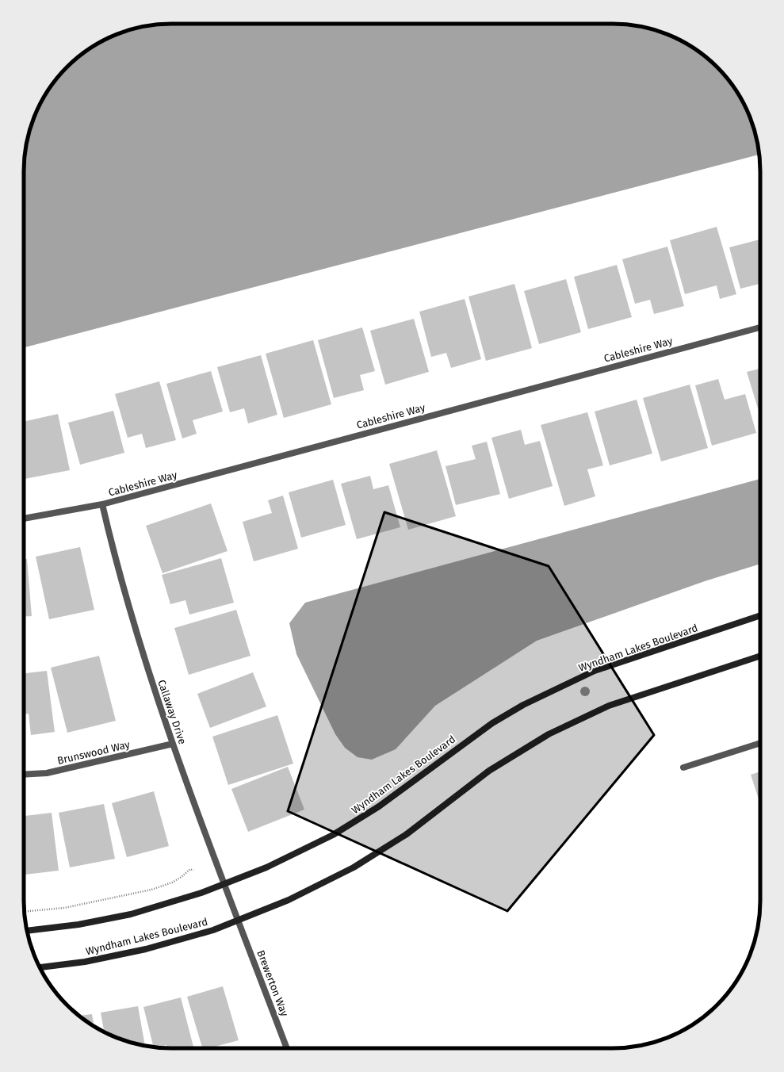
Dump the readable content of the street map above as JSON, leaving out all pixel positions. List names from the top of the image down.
{
  "streets": {
    "street": [
      "Cableshire Way",
      "Wyndham Lakes Boulevard",
      "Callaway Drive",
      "Brunswood Way",
      "Brewerton Way"
    ]
  },
  "crossings": [
    ["Cableshire Way", "Callaway Drive"],
    ["Wyndham Lakes Boulevard", "Callaway Drive"],
    ["Wyndham Lakes Boulevard", "Brewerton Way"],
    ["Callaway Drive", "Brunswood Way"],
    ["Callaway Drive", "Brewerton Way"]
  ]
}
